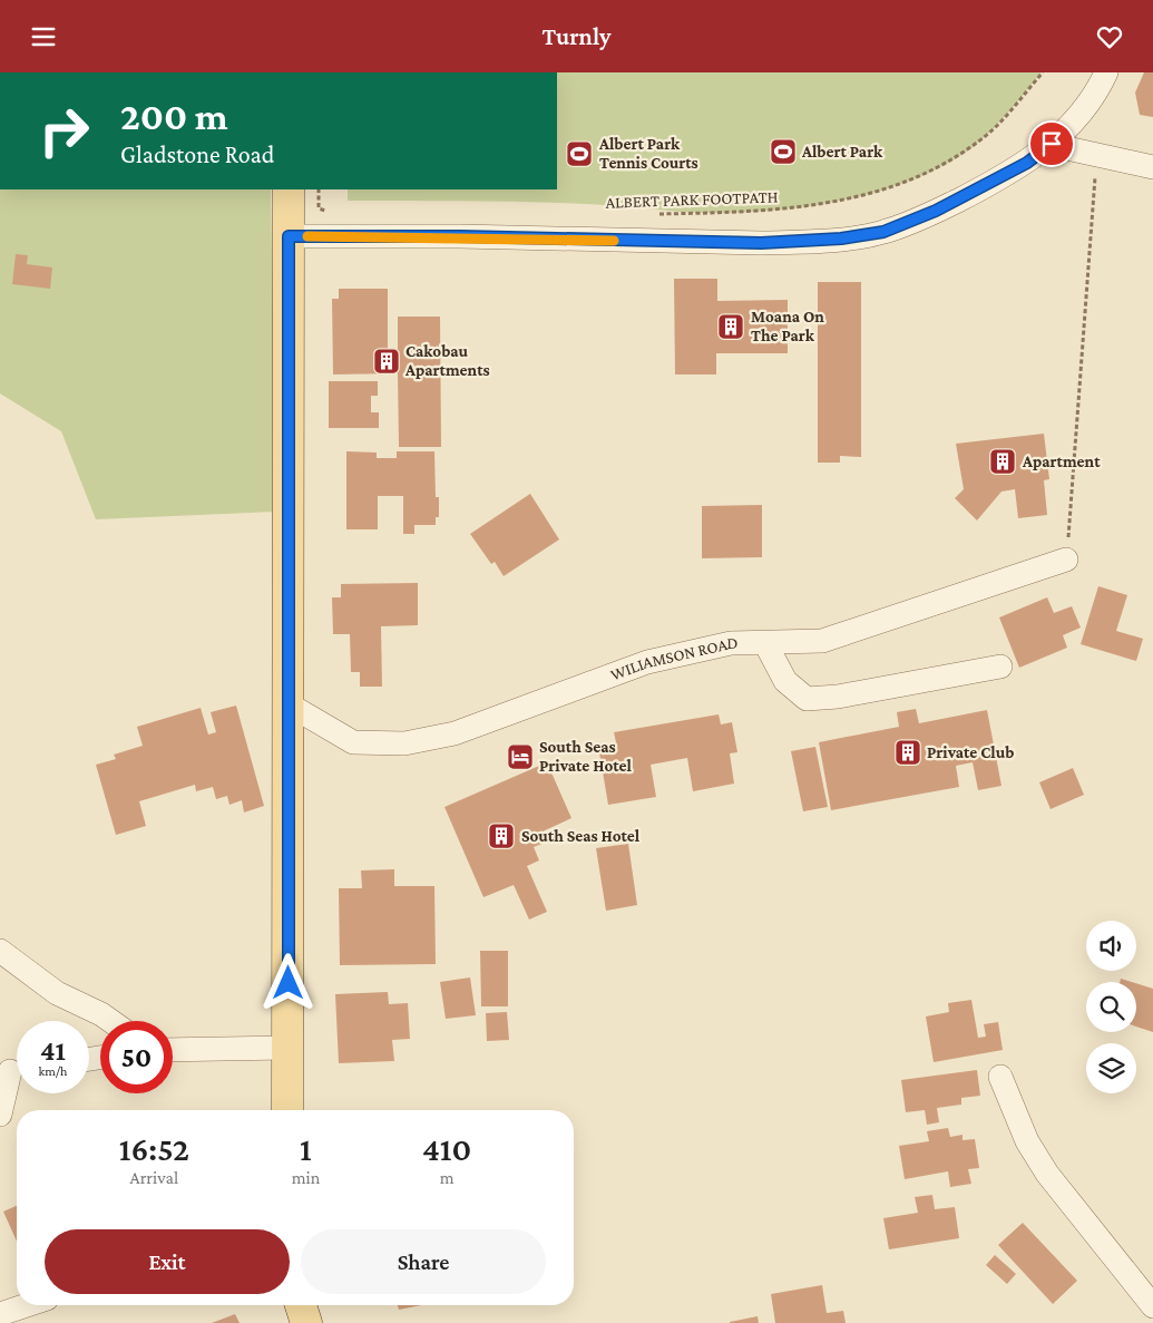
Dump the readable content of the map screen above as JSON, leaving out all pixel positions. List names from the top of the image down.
{
  "streets": {
    "street": ["WILIAMSON ROAD"],
    "path": ["ALBERT PARK FOOTPATH"]
  },
  "places": {
    "sports": ["Albert Park", "Albert Park Tennis Courts"],
    "building": [
      "Moana On The Park",
      "Cakobau Apartments",
      "Apartment",
      "Private Club",
      "South Seas Hotel"
    ],
    "hotel": ["South Seas Private Hotel"]
  },
  "page": {
    "header": "Turnly",
    "turn": ["200 m", "Gladstone Road"],
    "speed": "41 km/h",
    "limit": "50",
    "eta": [
      "16:52",
      "Arrival",
      "1",
      "min",
      "410",
      "m"
    ],
    "buttons": ["Exit", "Share"]
  }
}
